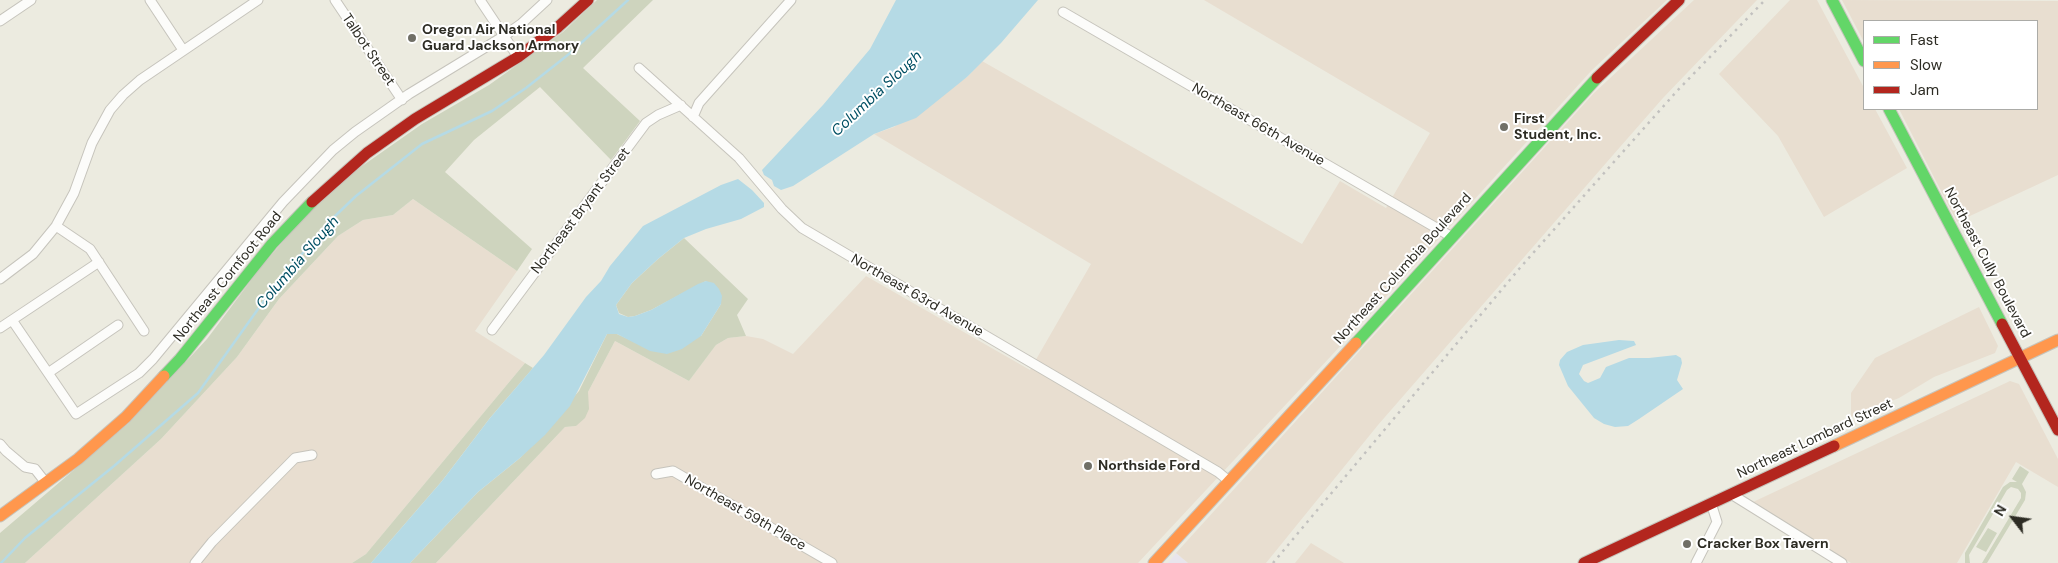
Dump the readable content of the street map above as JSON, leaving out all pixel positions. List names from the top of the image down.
{
  "streets": {
    "main road": [
      "Northeast Cully Boulevard",
      "Northeast Columbia Boulevard",
      "Northeast Cornfoot Road",
      "Northeast Lombard Street"
    ],
    "street": [
      "Talbot Street",
      "Northeast 66th Avenue",
      "Northeast Bryant Street",
      "Northeast 63rd Avenue",
      "Northeast 59th Place"
    ]
  },
  "crossings": [
    ["Northeast 66th Avenue", "Northeast Columbia Boulevard"],
    ["Northeast Bryant Street", "Northeast 63rd Avenue"],
    ["Northeast Cully Boulevard", "Northeast Lombard Street"],
    ["Northeast Columbia Boulevard", "Northeast 63rd Avenue"]
  ],
  "water": ["Columbia Slough"],
  "places": [
    "Oregon Air National Guard Jackson Armory",
    "First Student, Inc.",
    "Northside Ford",
    "Cracker Box Tavern"
  ],
  "legend": ["Fast", "Slow", "Jam"],
  "north": "top left"
}
